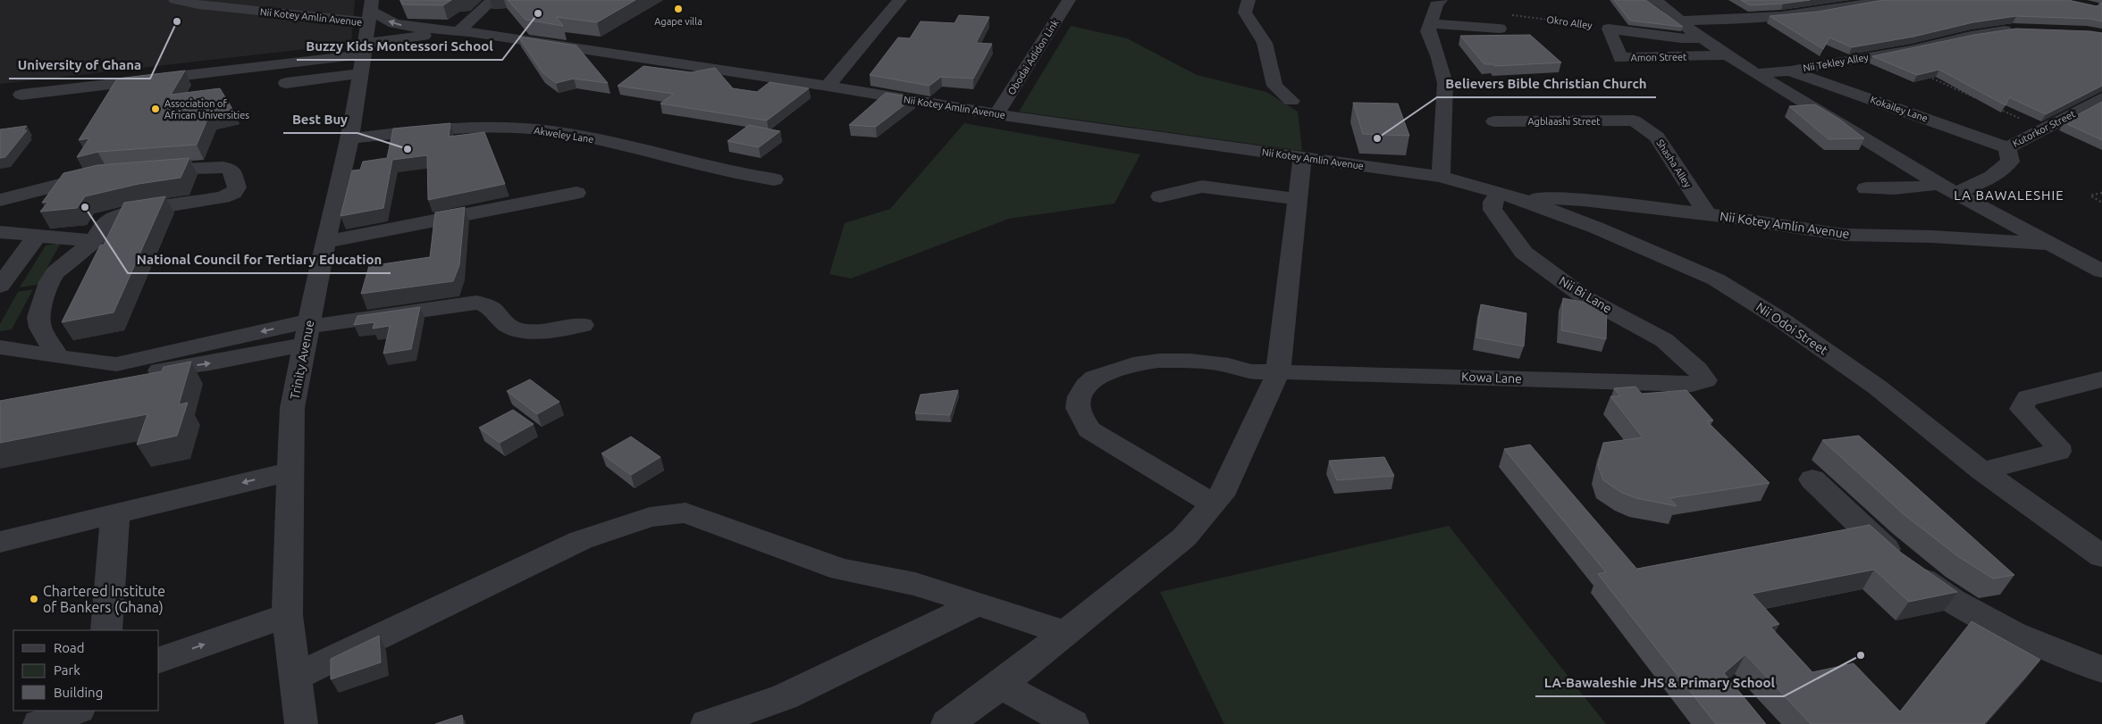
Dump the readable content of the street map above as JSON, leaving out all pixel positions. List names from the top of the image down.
{
  "streets": {
    "street": [
      "Nii Kotey Amlin Avenue",
      "Okro Alley",
      "Obodai Adidon Link",
      "Amon Street",
      "Nii Tekley Alley",
      "Kokailey Lane",
      "Agblaashi Street",
      "Kutorkor Street",
      "Akweley Lane",
      "Shasha Alley",
      "Nii Bi Lane",
      "Nii Odoi Street",
      "Trinity Avenue",
      "Kowa Lane"
    ]
  },
  "crossings": [
    ["Nii Kotey Amlin Avenue", "Obodai Adidon Link"],
    ["Nii Kotey Amlin Avenue", "Shasha Alley"],
    ["Nii Kotey Amlin Avenue", "Nii Bi Lane"],
    ["Nii Kotey Amlin Avenue", "Nii Odoi Street"],
    ["Nii Kotey Amlin Avenue", "Trinity Avenue"],
    ["Okro Alley", "Amon Street"],
    ["Nii Tekley Alley", "Kokailey Lane"],
    ["Kokailey Lane", "Kutorkor Street"],
    ["Agblaashi Street", "Shasha Alley"],
    ["Akweley Lane", "Trinity Avenue"],
    ["Nii Bi Lane", "Nii Odoi Street"],
    ["Nii Bi Lane", "Kowa Lane"]
  ],
  "districts": ["LA BAWALESHIE"],
  "places": [
    "Agape villa",
    "Buzzy Kids Montessori School",
    "University of Ghana",
    "Association of African Universities",
    "Believers Bible Christian Church",
    "Best Buy",
    "National Council for Tertiary Education",
    "Chartered Institute of Bankers (Ghana)",
    "LA-Bawaleshie JHS & Primary School"
  ],
  "legend": ["Road", "Park", "Building"]
}
